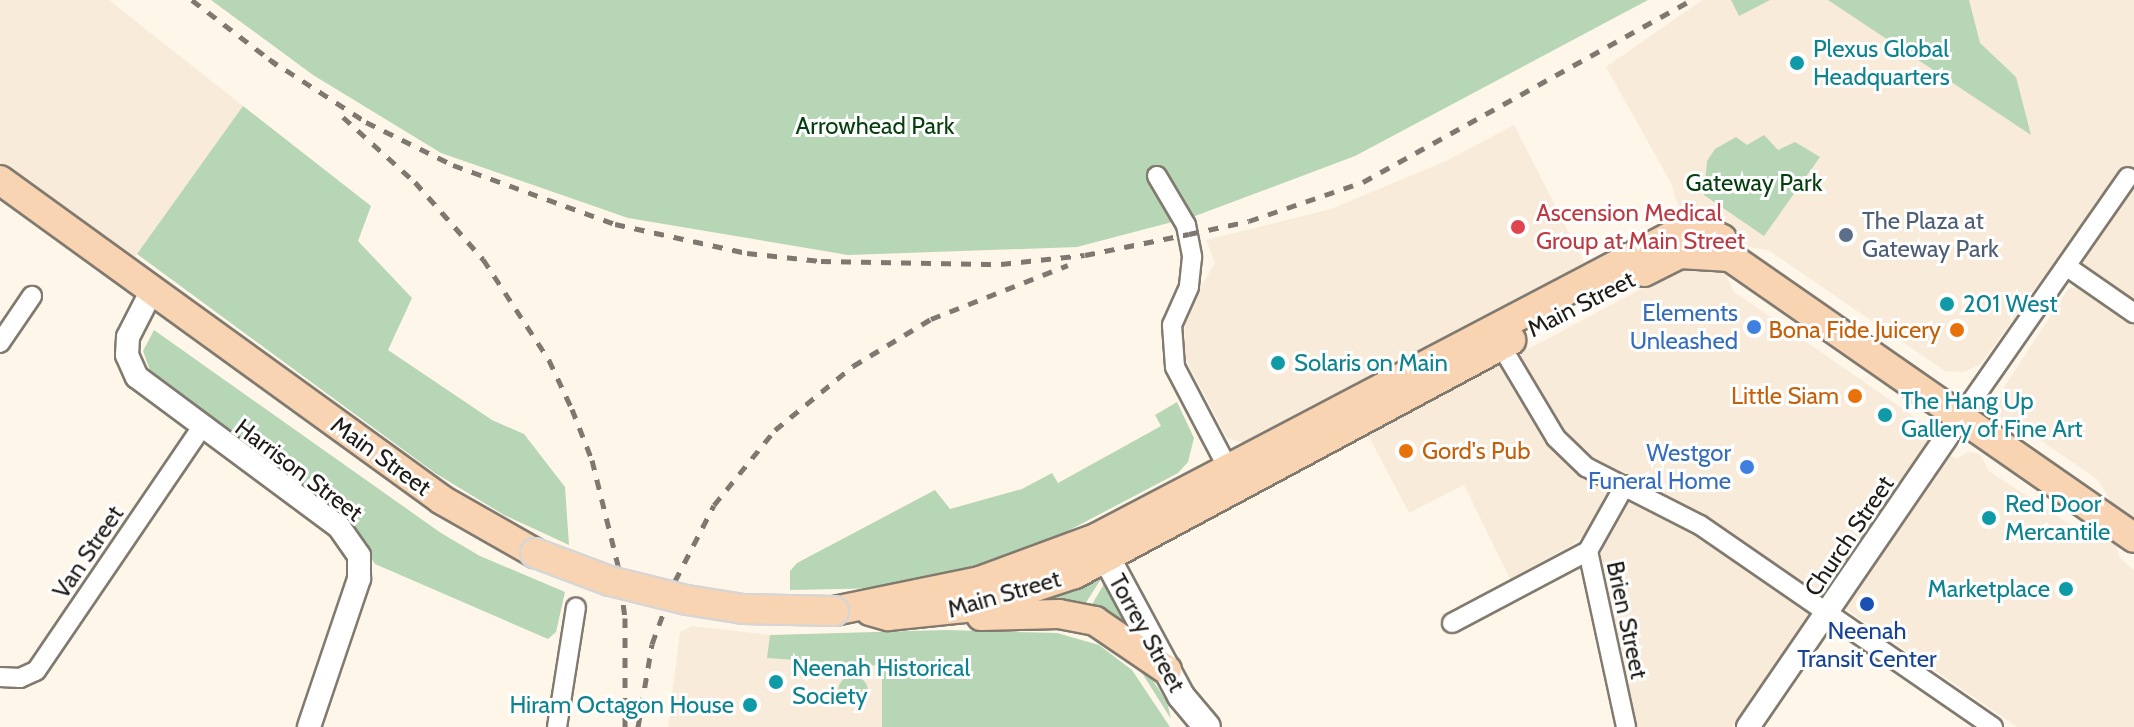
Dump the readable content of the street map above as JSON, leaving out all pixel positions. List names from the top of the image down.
{
  "streets": {
    "main road": ["Main Street", "Torrey Street"],
    "street": [
      "Harrison Street",
      "Church Street",
      "Van Street",
      "Brien Street"
    ]
  },
  "crossings": [
    ["Main Street", "Harrison Street"],
    ["Main Street", "Church Street"],
    ["Main Street", "Torrey Street"],
    ["Harrison Street", "Van Street"]
  ],
  "parks": ["Arrowhead Park", "Gateway Park"],
  "places": [
    "Plexus Global Headquarters",
    "Ascension Medical Group at Main Street",
    "The Plaza at Gateway Park",
    "201 West",
    "Elements Unleashed",
    "Bona Fide Juicery",
    "Solaris on Main",
    "Little Siam",
    "The Hang Up Gallery of Fine Art",
    "Gord's Pub",
    "Westgor Funeral Home",
    "Red Door Mercantile",
    "Marketplace",
    "Neenah Transit Center",
    "Neenah Historical Society",
    "Hiram Octagon House"
  ]
}
